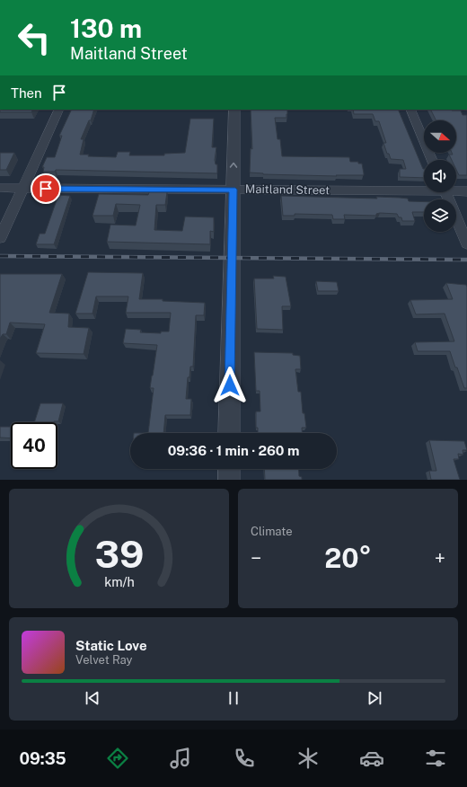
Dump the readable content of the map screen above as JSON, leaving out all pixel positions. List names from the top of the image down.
{
  "streets": {
    "street": ["Maitland Street"]
  },
  "north": "right",
  "page": {
    "turn": ["130 m", "Maitland Street"],
    "then": "Then",
    "limit": "40",
    "trip": "09:36 · 1 min · 260 m",
    "tile": "Climate",
    "heat": ["−", "20°", "+"],
    "song": ["Static Love", "Velvet Ray"],
    "tabs": "09:35",
    "gauge": ["39", "km/h"]
  }
}
